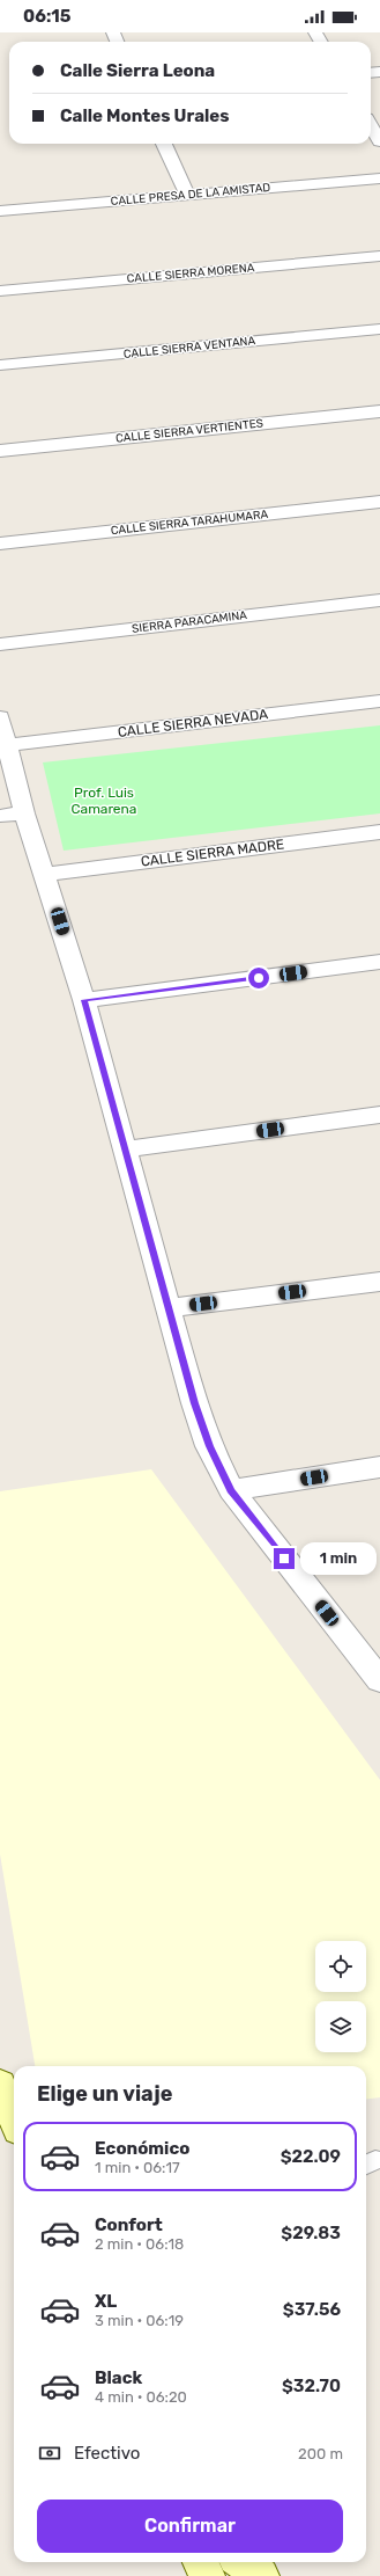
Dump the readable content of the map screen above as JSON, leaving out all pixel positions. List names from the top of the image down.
{
  "streets": {
    "street": [
      "CALLE PRESA DE LA AMISTAD",
      "CALLE SIERRA MORENA",
      "CALLE SIERRA VENTANA",
      "CALLE SIERRA VERTIENTES",
      "CALLE SIERRA TARAHUMARA",
      "SIERRA PARACAMINA",
      "CALLE SIERRA NEVADA",
      "CALLE SIERRA MADRE"
    ]
  },
  "parks": ["Prof. Luis Camarena"],
  "page": {
    "status": "06:15",
    "banner": ["Calle Sierra Leona", "Calle Montes Urales"],
    "bubble": "1 min",
    "heading": "Elige un viaje",
    "list": [
      {
        "name": "Económico",
        "note": "1 min · 06:17",
        "value": "$22.09"
      },
      {
        "name": "Confort",
        "note": "2 min · 06:18",
        "value": "$29.83"
      },
      {
        "name": "XL",
        "note": "3 min · 06:19",
        "value": "$37.56"
      },
      {
        "name": "Black",
        "note": "4 min · 06:20",
        "value": "$32.70"
      }
    ],
    "pay": ["Efectivo", "200 m"],
    "buttons": "Confirmar"
  }
}
